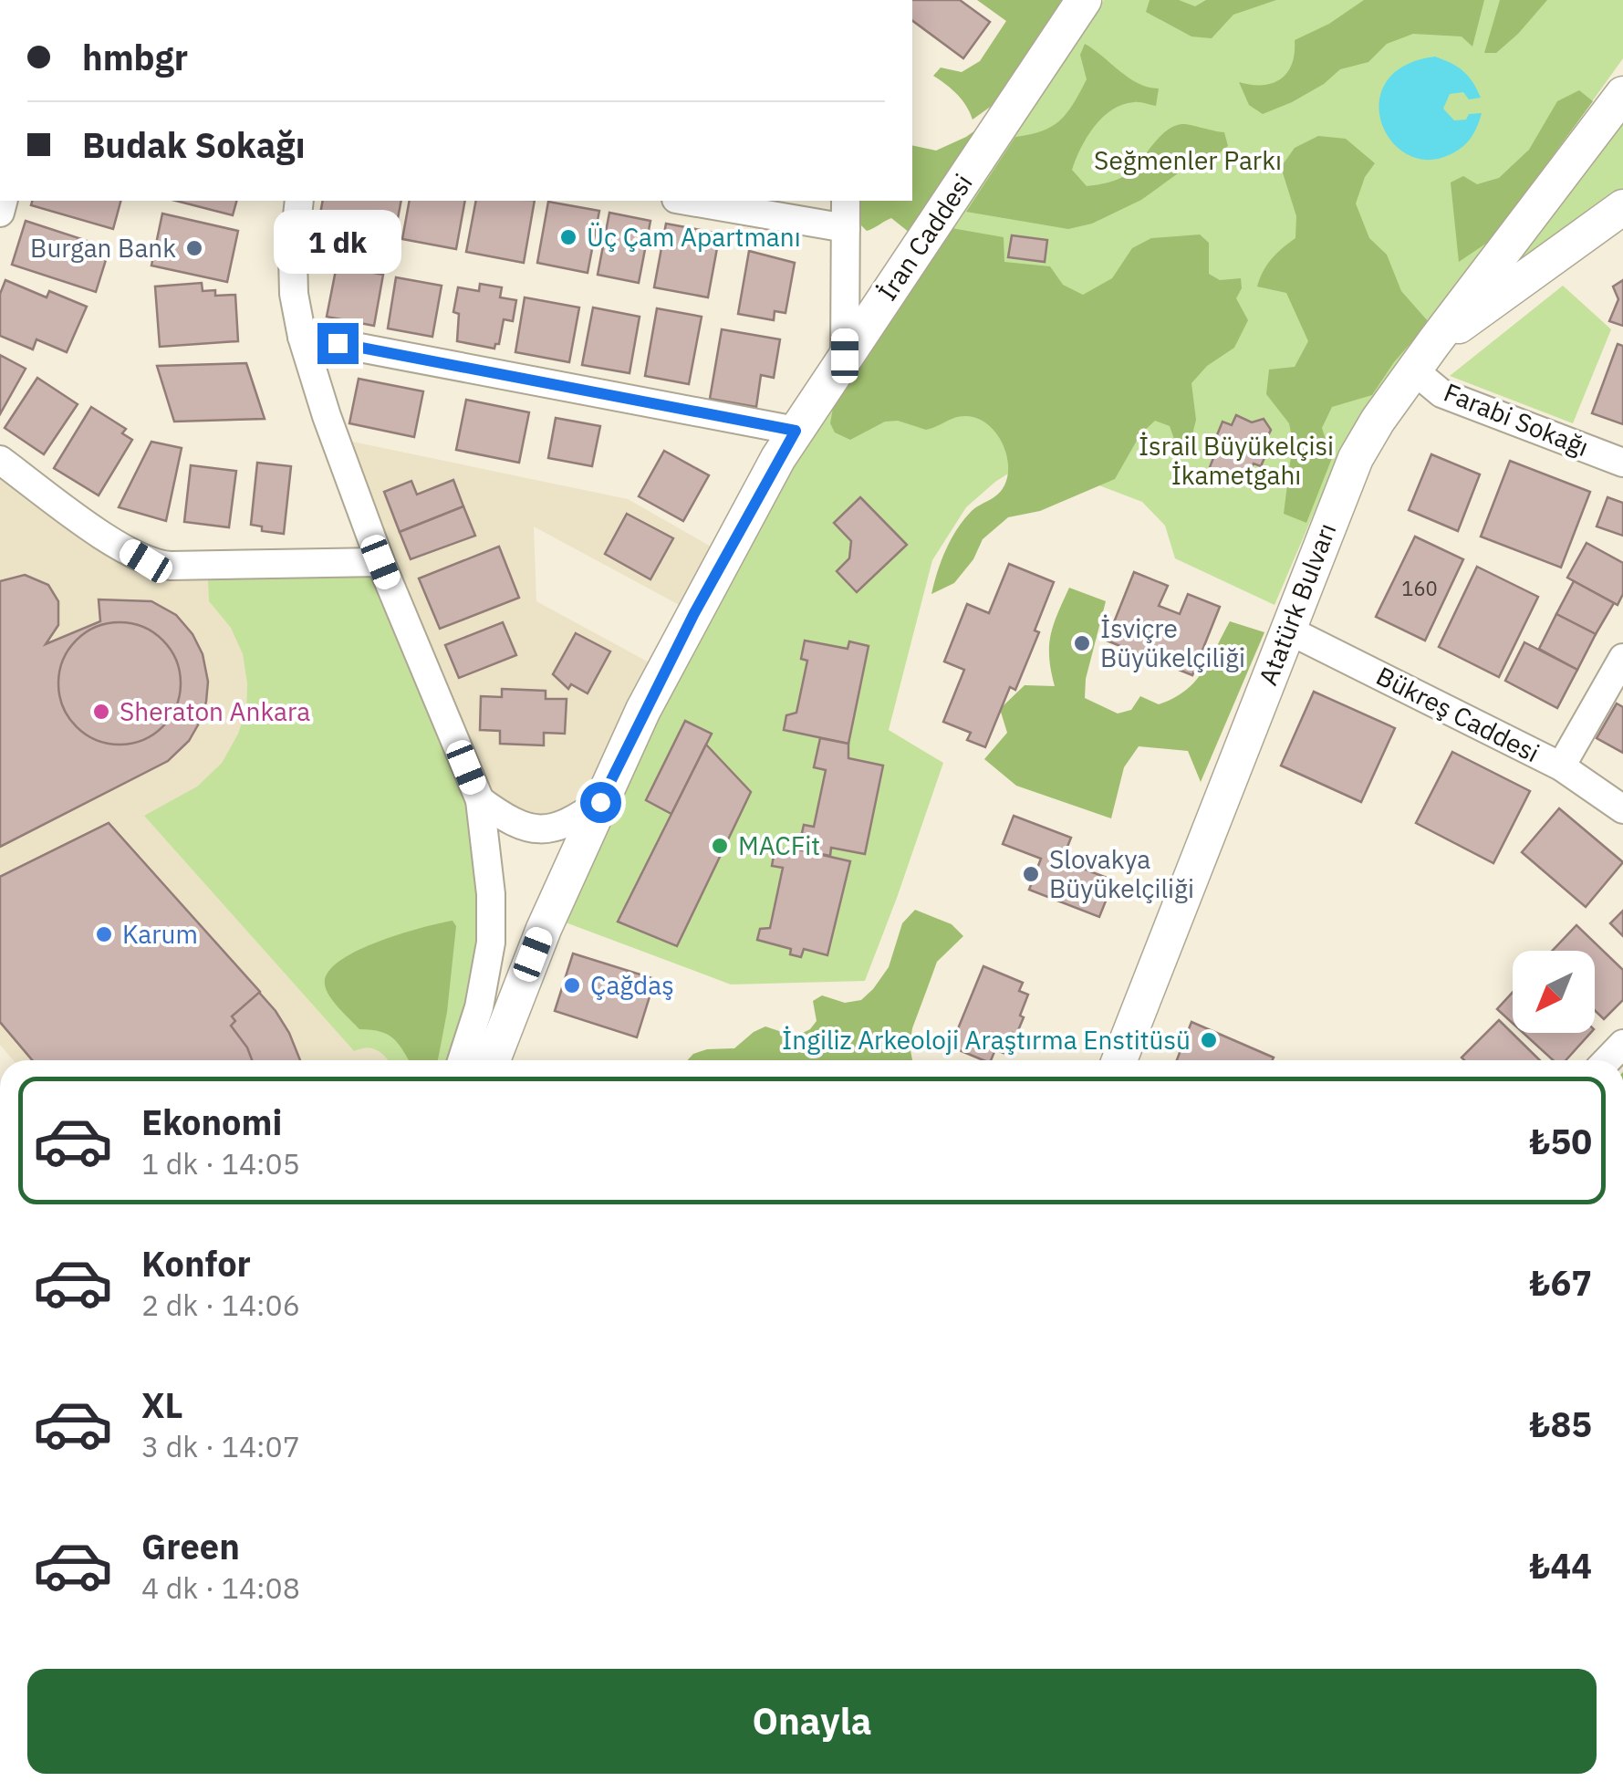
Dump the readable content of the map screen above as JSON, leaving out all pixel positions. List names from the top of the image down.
{
  "streets": {
    "main road": ["İran Caddesi", "Atatürk Bulvarı"],
    "street": ["Farabi Sokağı", "Bükreş Caddesi"]
  },
  "crossings": [
    ["Farabi Sokağı", "Atatürk Bulvarı"],
    ["Atatürk Bulvarı", "Bükreş Caddesi"]
  ],
  "parks": ["Seğmenler Parkı", "İsrail Büyükelçisi İkametgahı"],
  "places": [
    "Üç Çam Apartmanı",
    "Burgan Bank",
    "İsviçre Büyükelçiliği",
    "Sheraton Ankara",
    "MACFit",
    "Slovakya Büyükelçiliği",
    "Karum",
    "Çağdaş",
    "İngiliz Arkeoloji Araştırma Enstitüsü"
  ],
  "house_numbers": ["160"],
  "north": "bottom left",
  "page": {
    "banner": ["hmbgr", "Budak Sokağı"],
    "bubble": "1 dk",
    "list": [
      {
        "name": "Ekonomi",
        "note": "1 dk · 14:05",
        "value": "₺50"
      },
      {
        "name": "Konfor",
        "note": "2 dk · 14:06",
        "value": "₺67"
      },
      {
        "name": "XL",
        "note": "3 dk · 14:07",
        "value": "₺85"
      },
      {
        "name": "Green",
        "note": "4 dk · 14:08",
        "value": "₺44"
      }
    ],
    "buttons": "Onayla"
  }
}
